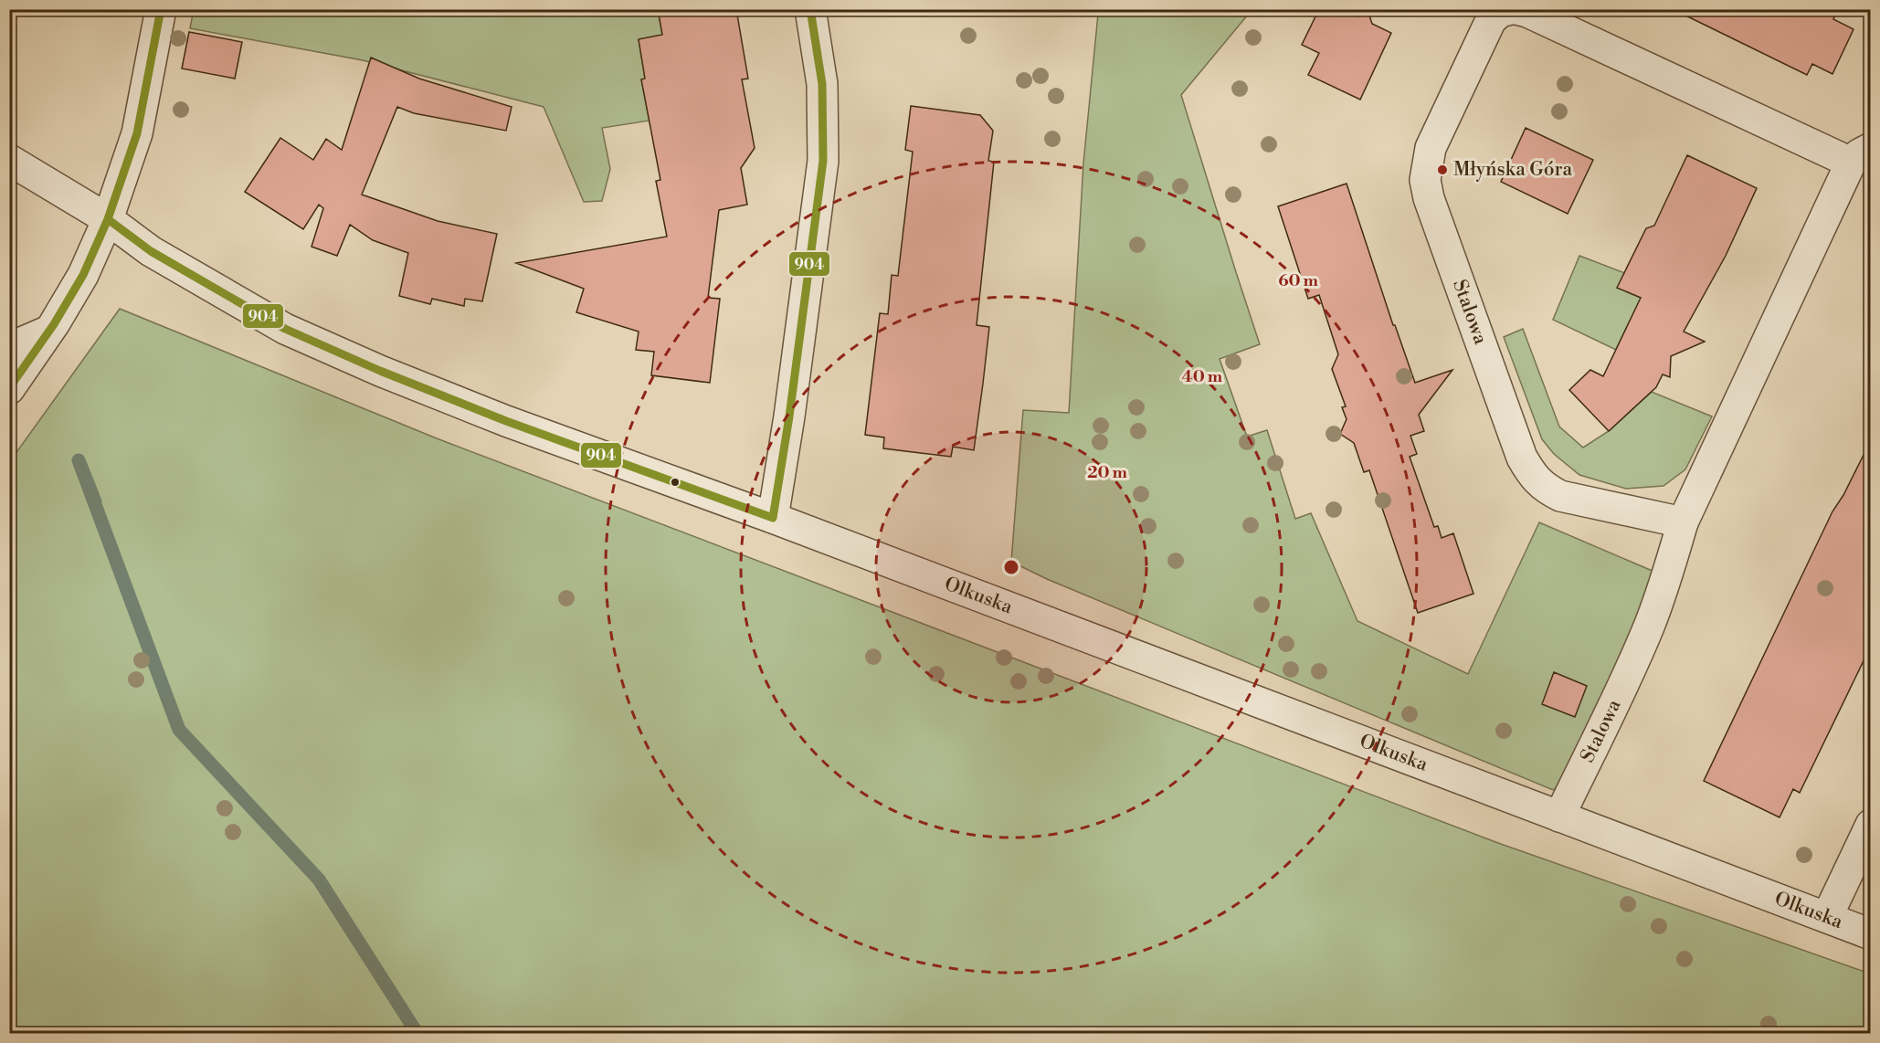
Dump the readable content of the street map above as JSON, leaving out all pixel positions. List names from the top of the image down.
{
  "streets": {
    "street": ["Stalowa", "Olkuska"]
  },
  "crossings": [
    ["Stalowa", "Olkuska"]
  ],
  "places": ["Młyńska Góra"],
  "lines": ["transit line 904"],
  "rings": ["60 m", "40 m", "20 m"]
}
